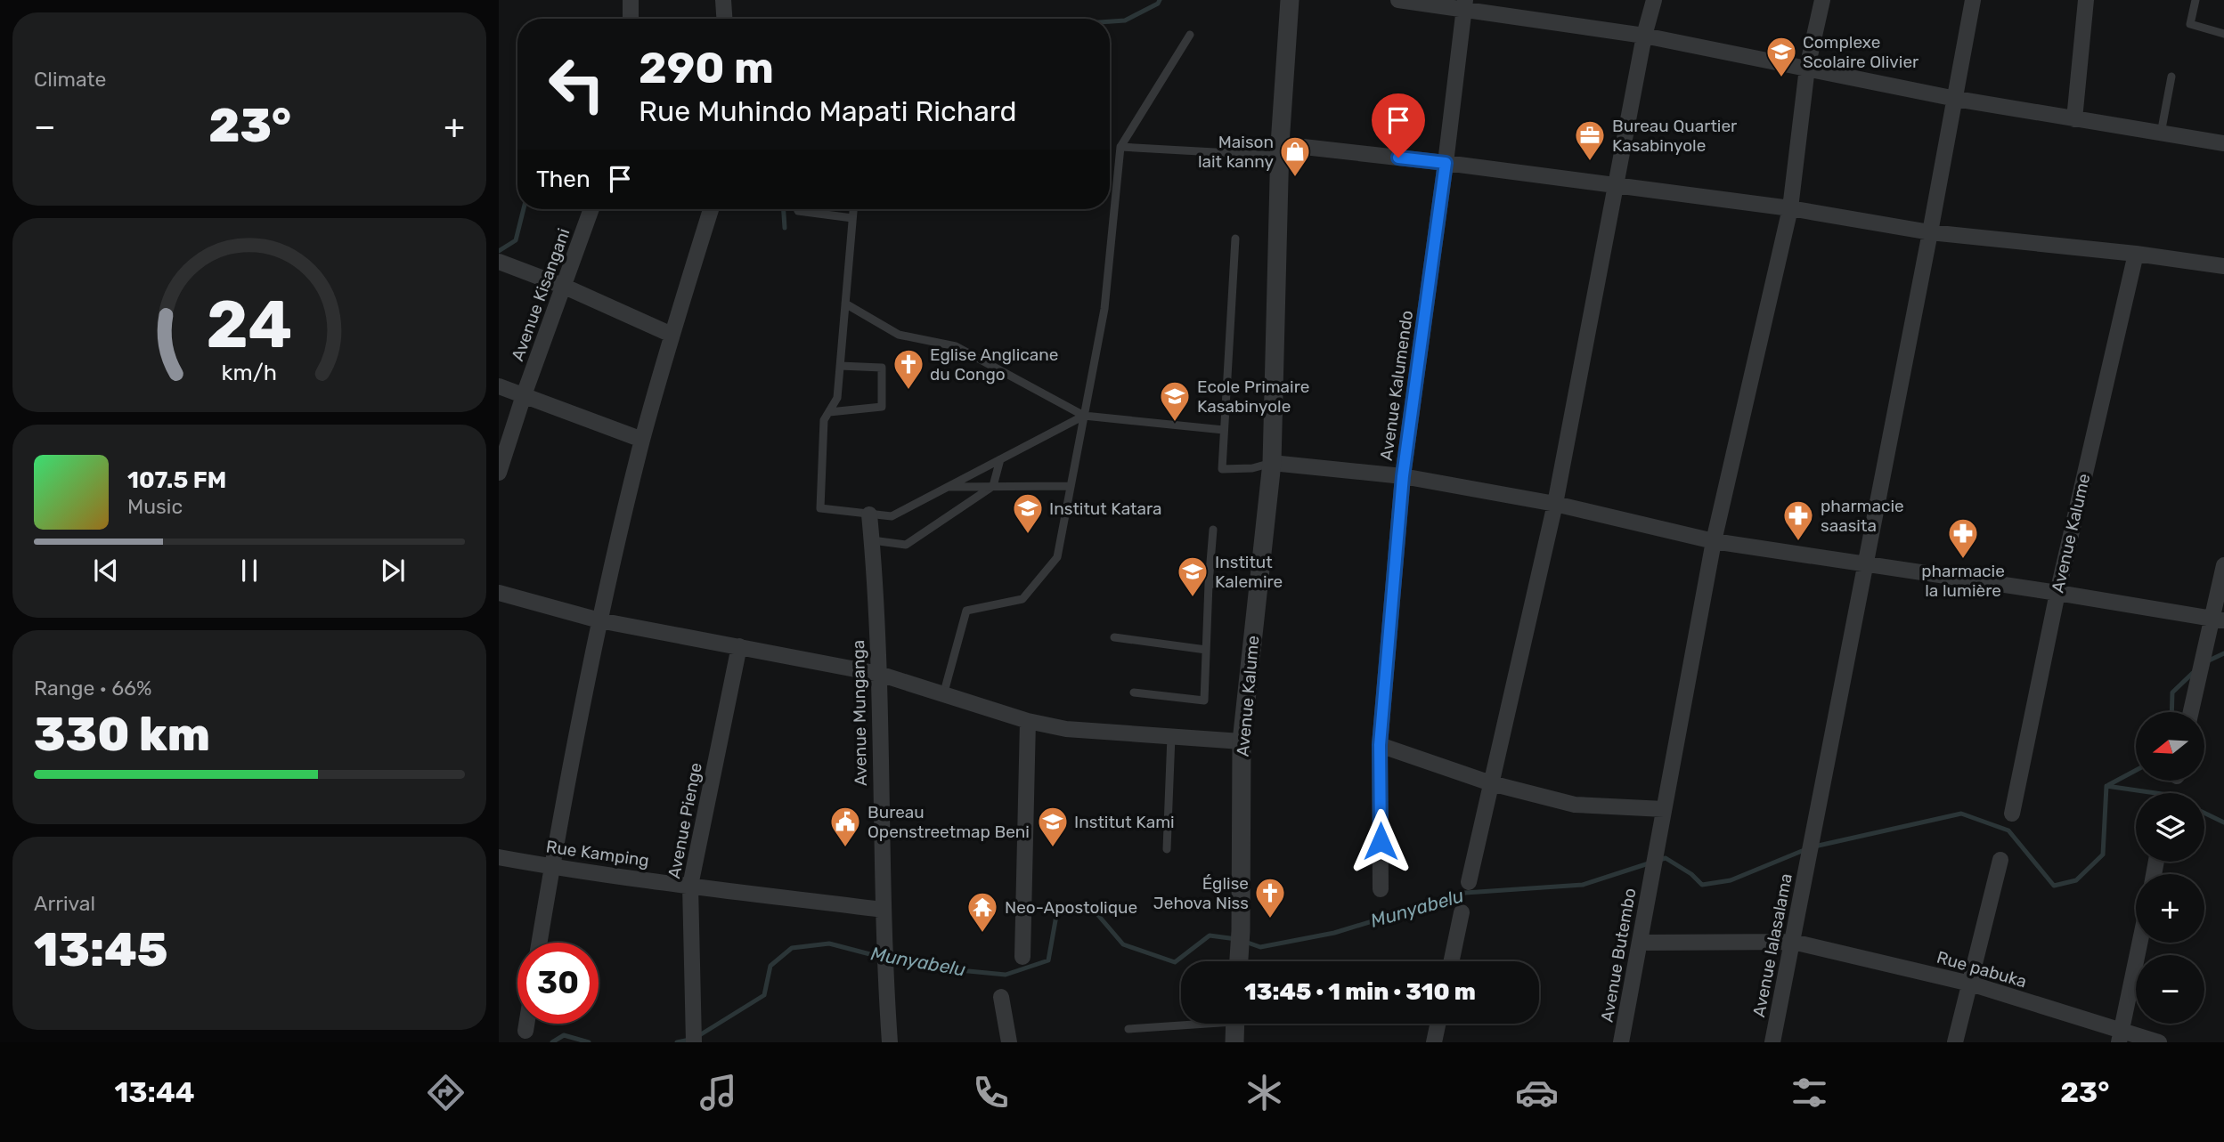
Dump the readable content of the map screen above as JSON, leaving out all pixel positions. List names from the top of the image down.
{
  "streets": {
    "street": [
      "Avenue Kisangani",
      "Avenue Kalumendo",
      "Avenue Kalume",
      "Avenue Munganga",
      "Avenue Pienge",
      "Rue Kamping",
      "Avenue lalasalama",
      "Avenue Butembo",
      "Rue pabuka"
    ]
  },
  "crossings": [
    ["Avenue Munganga", "Rue Kamping"],
    ["Avenue Pienge", "Rue Kamping"],
    ["Avenue lalasalama", "Rue pabuka"],
    ["Avenue Butembo", "Rue pabuka"]
  ],
  "water": ["Munyabelu"],
  "places": {
    "school or university": [
      "Complexe Scolaire Olivier",
      "Ecole Primaire Kasabinyole",
      "Institut Katara",
      "Institut Kalemire",
      "Institut Kami"
    ],
    "office": ["Bureau Quartier Kasabinyole"],
    "shop": ["Maison lait kanny"],
    "church": ["Eglise Anglicane du Congo", "Église Jehova Niss"],
    "pharmacy": ["pharmacie saasita", "pharmacie la lumière"],
    "public building": ["Bureau Openstreetmap Beni"],
    "temple": ["Neo-Apostolique"]
  },
  "north": "left",
  "page": {
    "tile": [
      "Climate",
      ["Range · 66%", "330 km"],
      ["Arrival", "13:45"]
    ],
    "turn": ["290 m", "Rue Muhindo Mapati Richard"],
    "heat": ["−", "23°", "+"],
    "then": "Then",
    "song": ["107.5 FM", "Music"],
    "map_buttons": ["+", "−"],
    "limit": "30",
    "trip": "13:45 · 1 min · 310 m",
    "tabs": ["13:44", "23°"],
    "gauge": ["24", "km/h"]
  }
}
